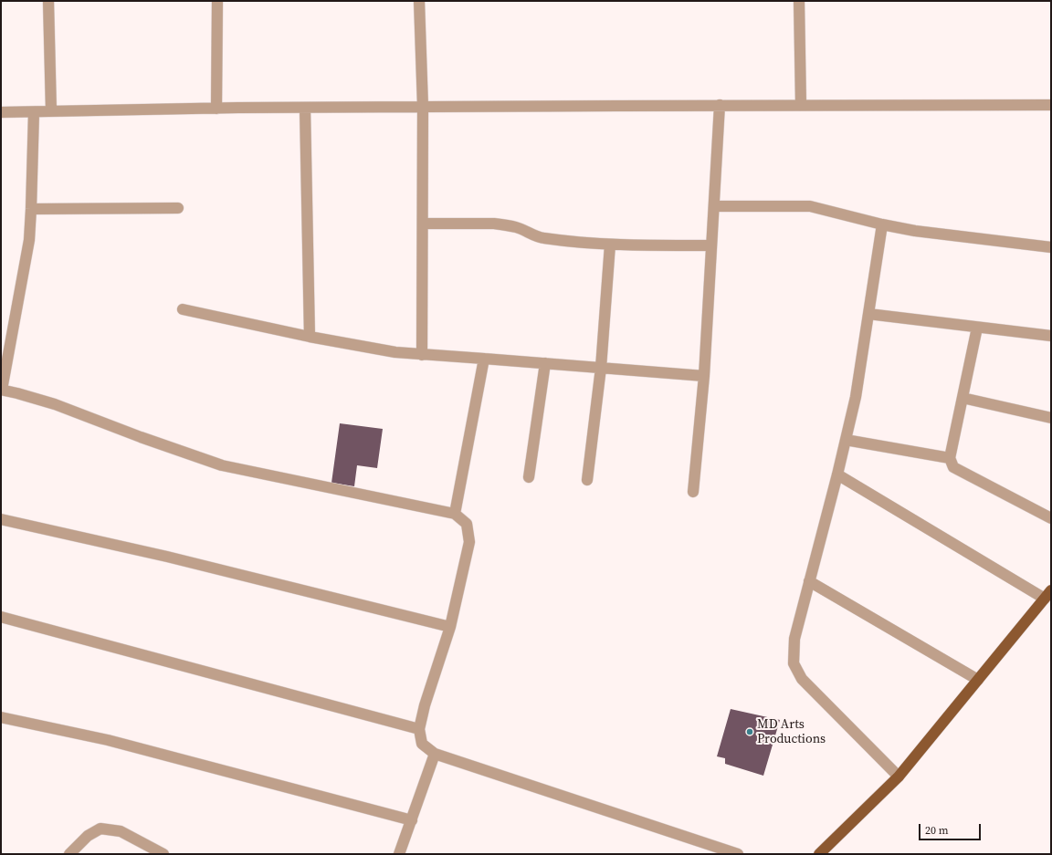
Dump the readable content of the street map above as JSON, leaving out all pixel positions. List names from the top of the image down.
{
  "places": ["MD Arts Productions"],
  "scale_bar": "20 m"
}
